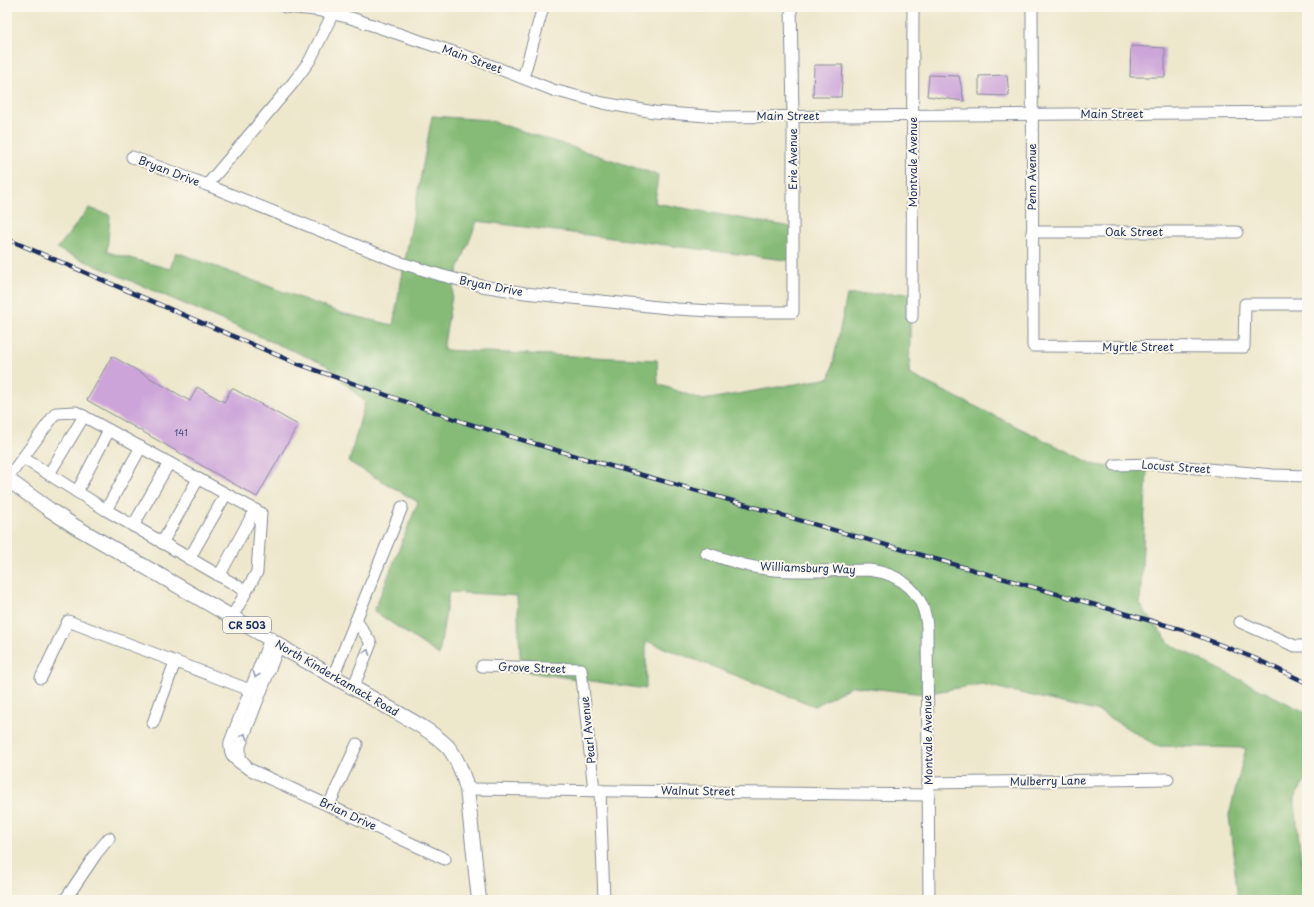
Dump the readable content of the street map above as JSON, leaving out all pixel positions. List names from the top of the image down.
{
  "streets": {
    "main road": ["CR 503", "North Kinderkamack Road"],
    "street": [
      "Main Street",
      "Erie Avenue",
      "Montvale Avenue",
      "Bryan Drive",
      "Penn Avenue",
      "Oak Street",
      "Myrtle Street",
      "Locust Street",
      "Williamsburg Way",
      "Grove Street",
      "Pearl Avenue",
      "Mulberry Lane",
      "Walnut Street",
      "Brian Drive"
    ]
  },
  "crossings": [
    ["Main Street", "Erie Avenue"],
    ["Main Street", "Montvale Avenue"],
    ["Main Street", "Bryan Drive"],
    ["Main Street", "Penn Avenue"],
    ["Erie Avenue", "Bryan Drive"],
    ["Montvale Avenue", "Williamsburg Way"],
    ["Montvale Avenue", "Mulberry Lane"],
    ["Montvale Avenue", "Walnut Street"],
    ["Penn Avenue", "Oak Street"],
    ["Penn Avenue", "Myrtle Street"],
    ["Grove Street", "Pearl Avenue"],
    ["North Kinderkamack Road", "Walnut Street"],
    ["North Kinderkamack Road", "Brian Drive"],
    ["Pearl Avenue", "Walnut Street"]
  ],
  "house_numbers": ["141"]
}
